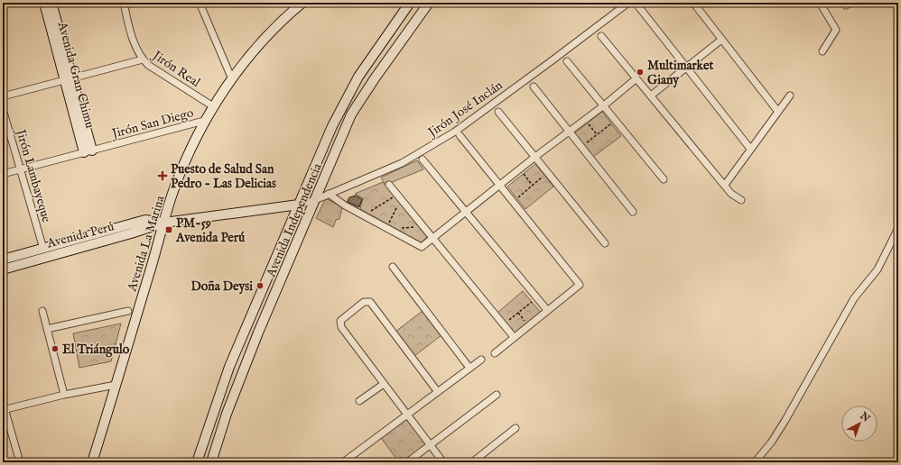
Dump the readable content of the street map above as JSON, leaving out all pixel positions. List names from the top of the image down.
{
  "streets": {
    "street": [
      "Jirón Real",
      "Avenida Gran Chimu",
      "Jirón José Inclán",
      "Jirón San Diego",
      "Jirón Lambayeque",
      "Avenida Independencia",
      "Avenida Perú",
      "Avenida La Marina"
    ]
  },
  "crossings": [
    ["Jirón Real", "Avenida La Marina"],
    ["Avenida Gran Chimu", "Jirón San Diego"],
    ["Jirón José Inclán", "Avenida Independencia"],
    ["Jirón José Inclán", "Avenida Perú"],
    ["Jirón San Diego", "Jirón Lambayeque"],
    ["Jirón San Diego", "Avenida La Marina"],
    ["Jirón Lambayeque", "Avenida Perú"],
    ["Avenida Independencia", "Avenida Perú"],
    ["Avenida Perú", "Avenida La Marina"]
  ],
  "places": {
    "other": ["Multimarket Giany", "Doña Deysi", "El Triángulo"],
    "health": ["Puesto de Salud San Pedro - Las Delicias"],
    "transit": ["PM-59 Avenida Perú"]
  },
  "north": "top right"
}
